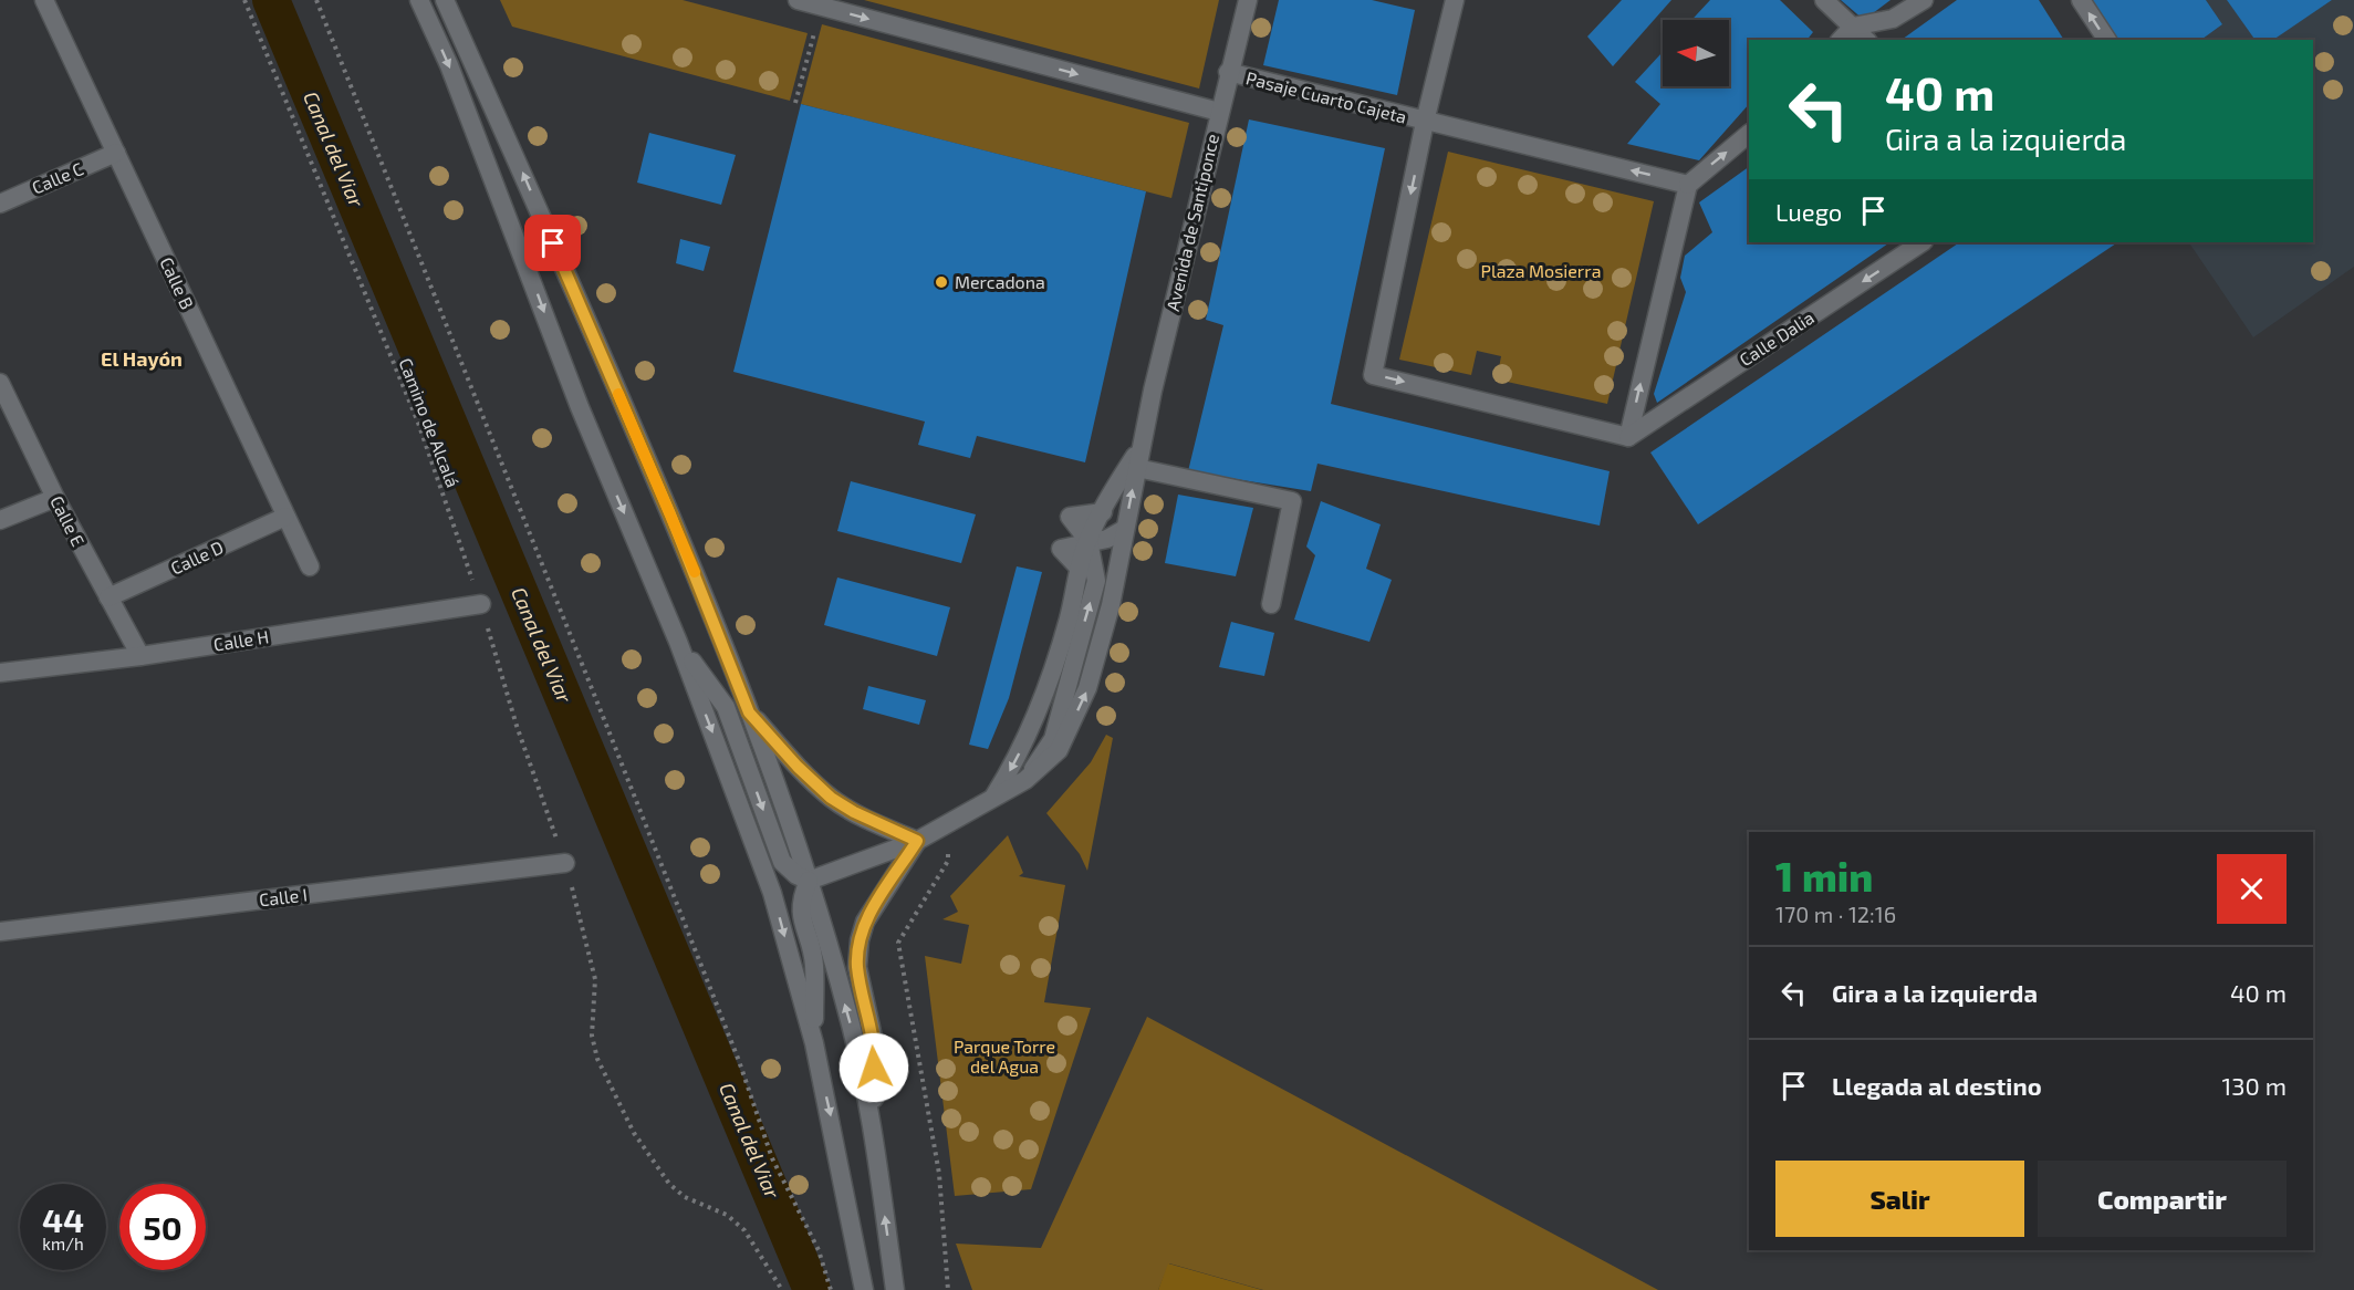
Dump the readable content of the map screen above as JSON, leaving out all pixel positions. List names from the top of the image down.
{
  "streets": {
    "street": [
      "Pasaje Cuarto Cajeta",
      "Calle C",
      "Avenida de Santiponce",
      "Calle B",
      "Calle Dalia",
      "Calle E",
      "Calle D",
      "Calle H",
      "Calle I"
    ],
    "path": ["Camino de Alcalá"]
  },
  "crossings": [
    ["Pasaje Cuarto Cajeta", "Avenida de Santiponce"],
    ["Calle C", "Calle B"],
    ["Calle B", "Calle D"],
    ["Camino de Alcalá", "Calle H"],
    ["Camino de Alcalá", "Calle I"],
    ["Calle E", "Calle D"],
    ["Calle E", "Calle H"]
  ],
  "one_way": ["Calle Dalia"],
  "districts": ["El Hayón"],
  "water": ["Canal del Viar"],
  "parks": ["Plaza Mosierra", "Parque Torre del Agua"],
  "places": ["Mercadona"],
  "north": "left",
  "page": {
    "turn": ["40 m", "Gira a la izquierda"],
    "then": "Luego",
    "heading": ["1 min", "170 m · 12:16"],
    "list": [
      {
        "name": "Gira a la izquierda",
        "value": "40 m"
      },
      {
        "name": "Llegada al destino",
        "value": "130 m"
      }
    ],
    "buttons": ["Salir", "Compartir"],
    "speed": "44 km/h",
    "limit": "50"
  }
}
